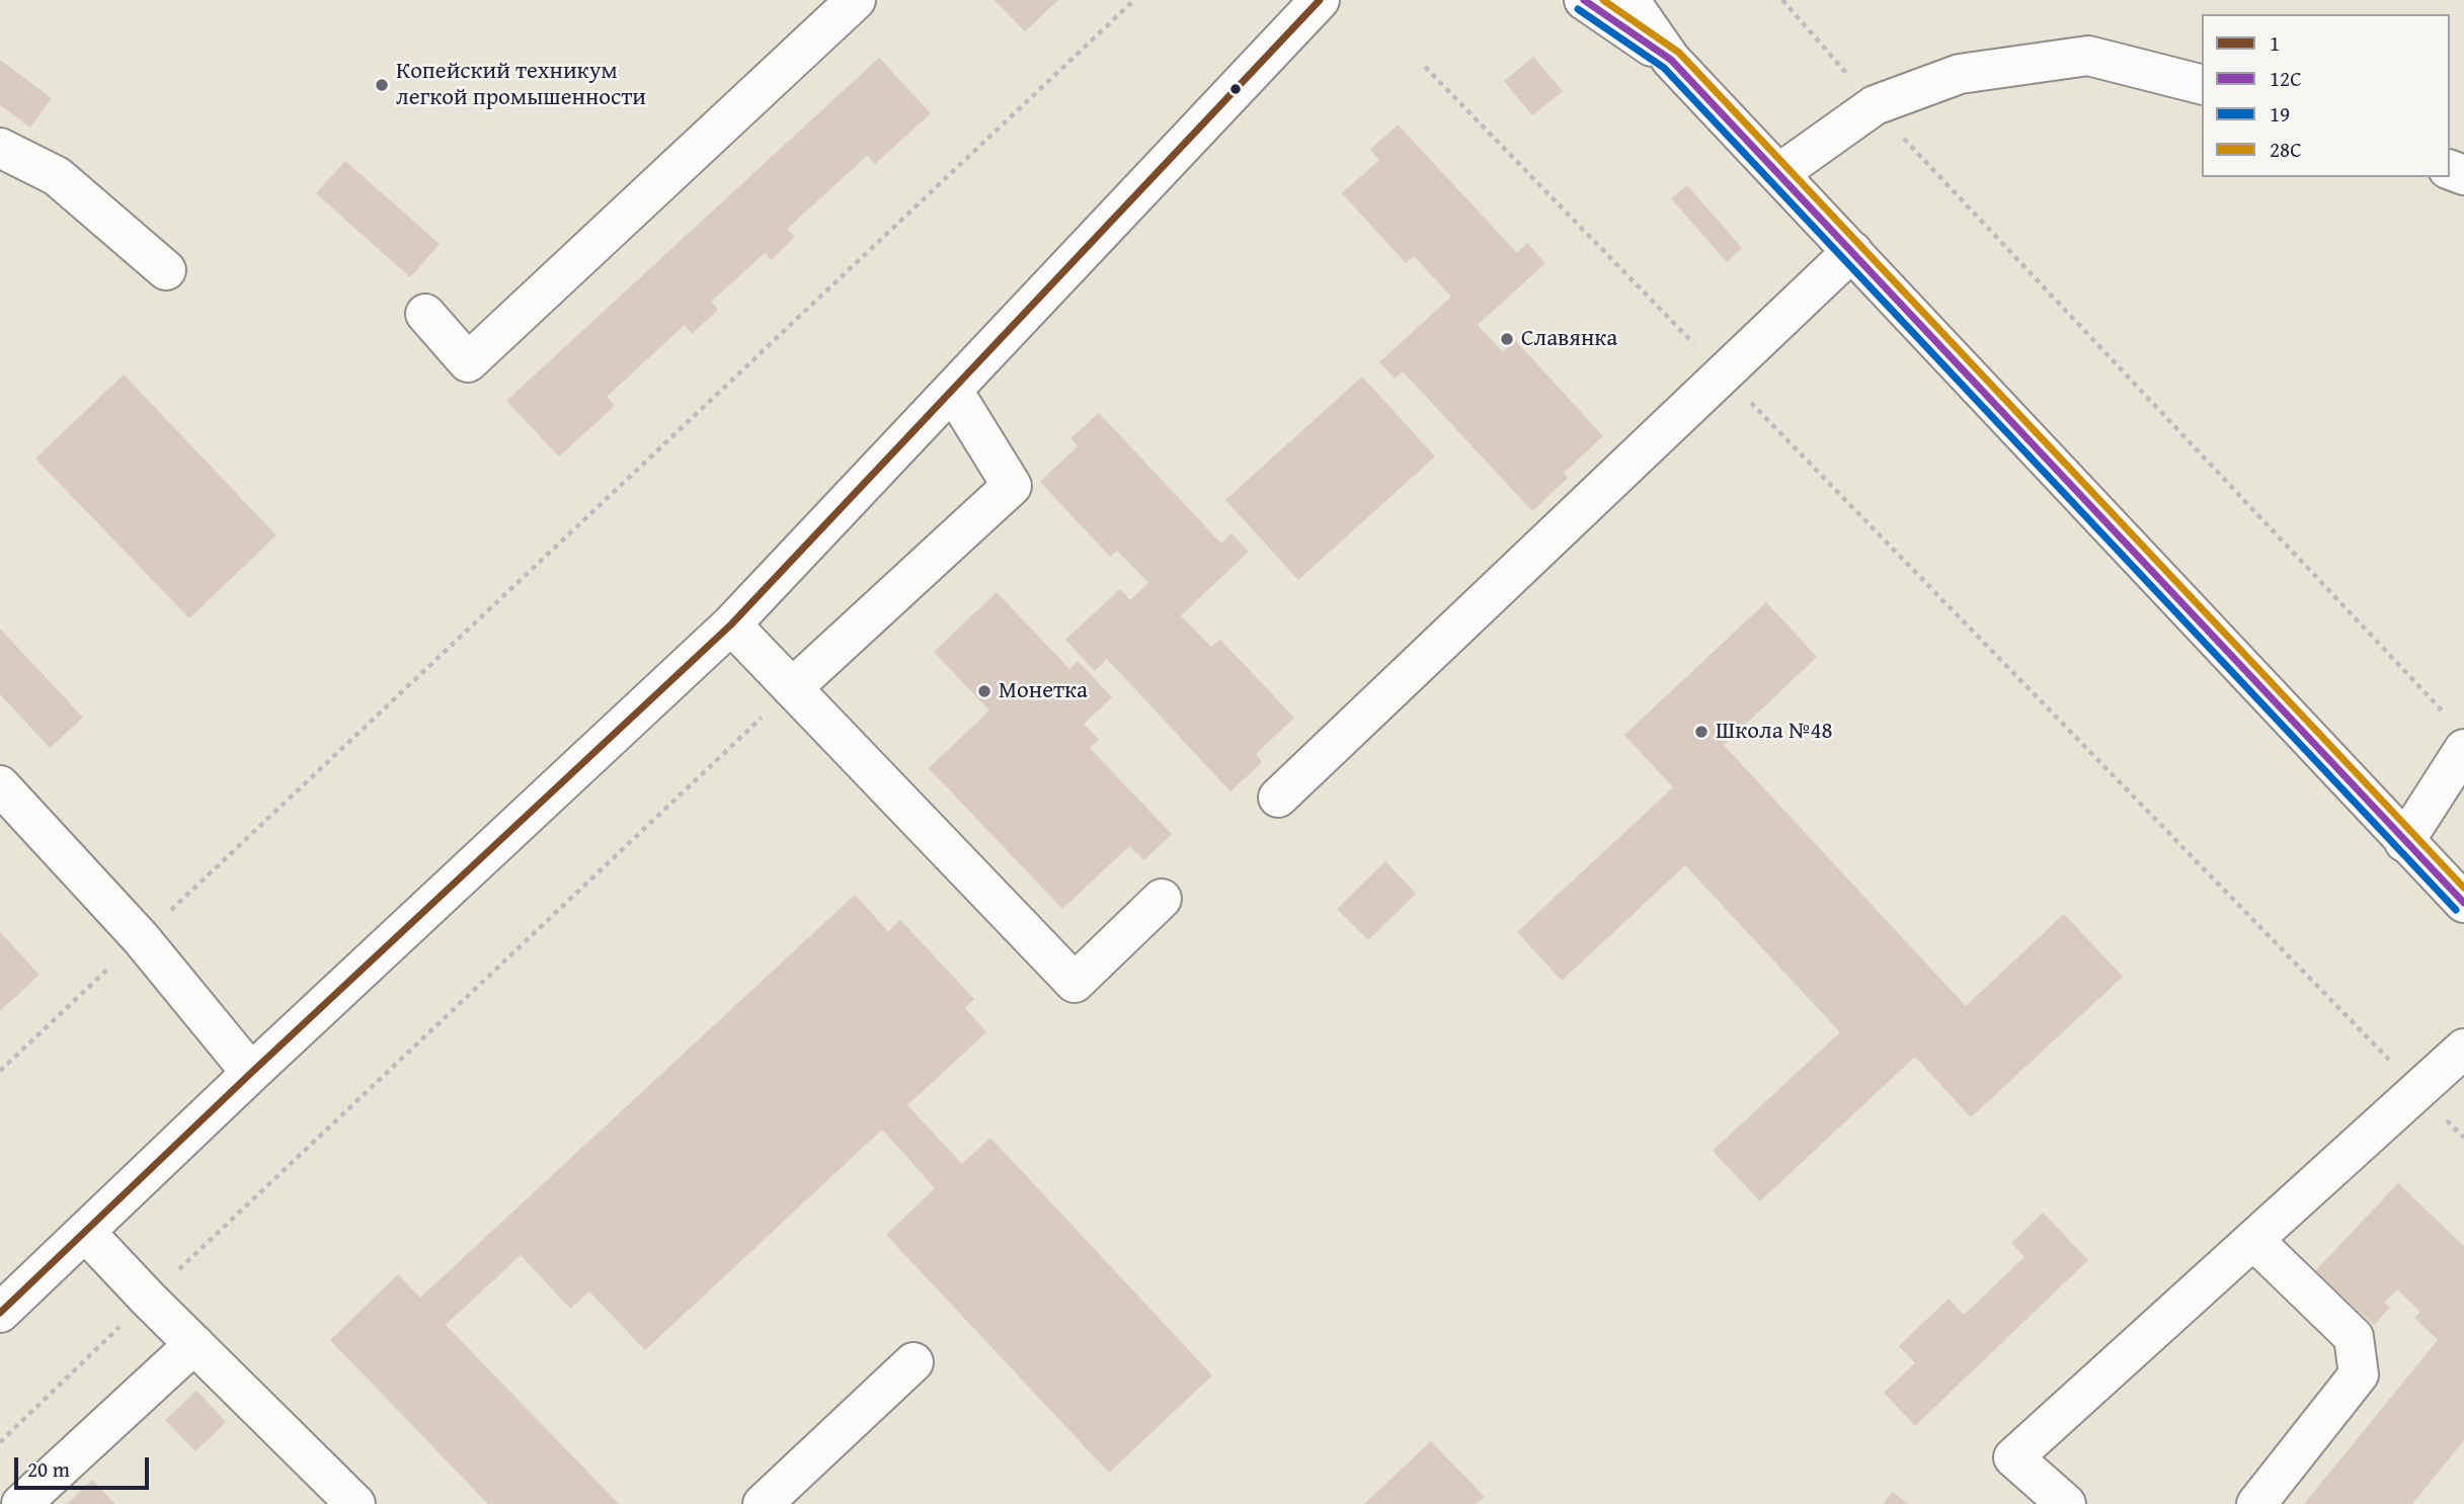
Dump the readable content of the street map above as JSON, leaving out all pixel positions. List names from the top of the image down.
{
  "places": [
    "Копейский техникум легкой промышенности",
    "Славянка",
    "Монетка",
    "Школа №48"
  ],
  "lines": [
    "transit line 1",
    "transit line 12С",
    "transit line 28С",
    "transit line 19"
  ],
  "legend": [
    "1",
    "12С",
    "19",
    "28С"
  ],
  "scale_bar": "20 m"
}
